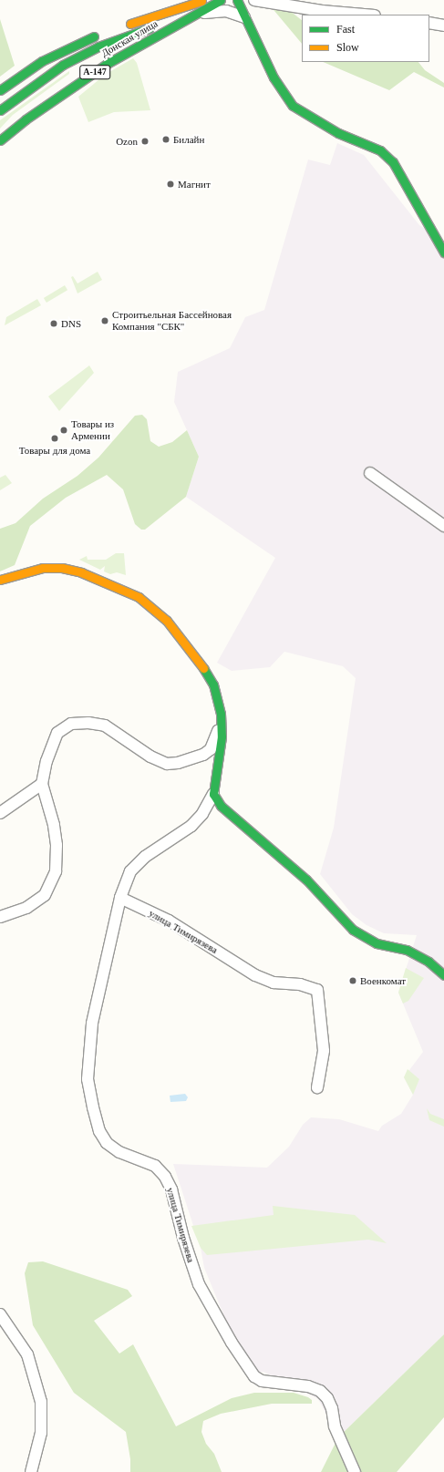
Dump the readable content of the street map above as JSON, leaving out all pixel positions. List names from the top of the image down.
{
  "streets": {
    "street": ["Донская улица", "А-147", "улица Тимирязева"]
  },
  "places": [
    "Билайн",
    "Ozon",
    "Магнит",
    "Строитьельная Бассейновая Компания \"СБК\"",
    "DNS",
    "Товары из Армении",
    "Товары для дома",
    "Военкомат"
  ],
  "legend": ["Fast", "Slow"]
}
